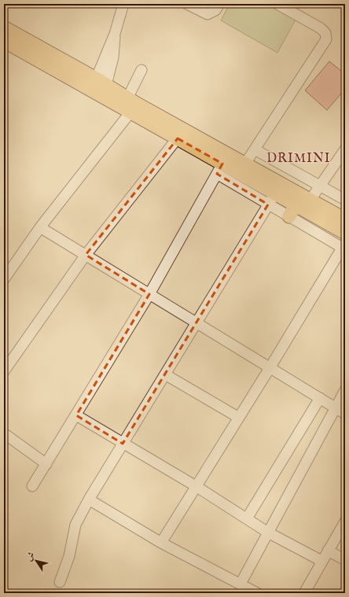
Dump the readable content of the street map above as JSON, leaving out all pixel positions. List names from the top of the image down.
{
  "districts": ["DRIMINI"],
  "north": "top left"
}
